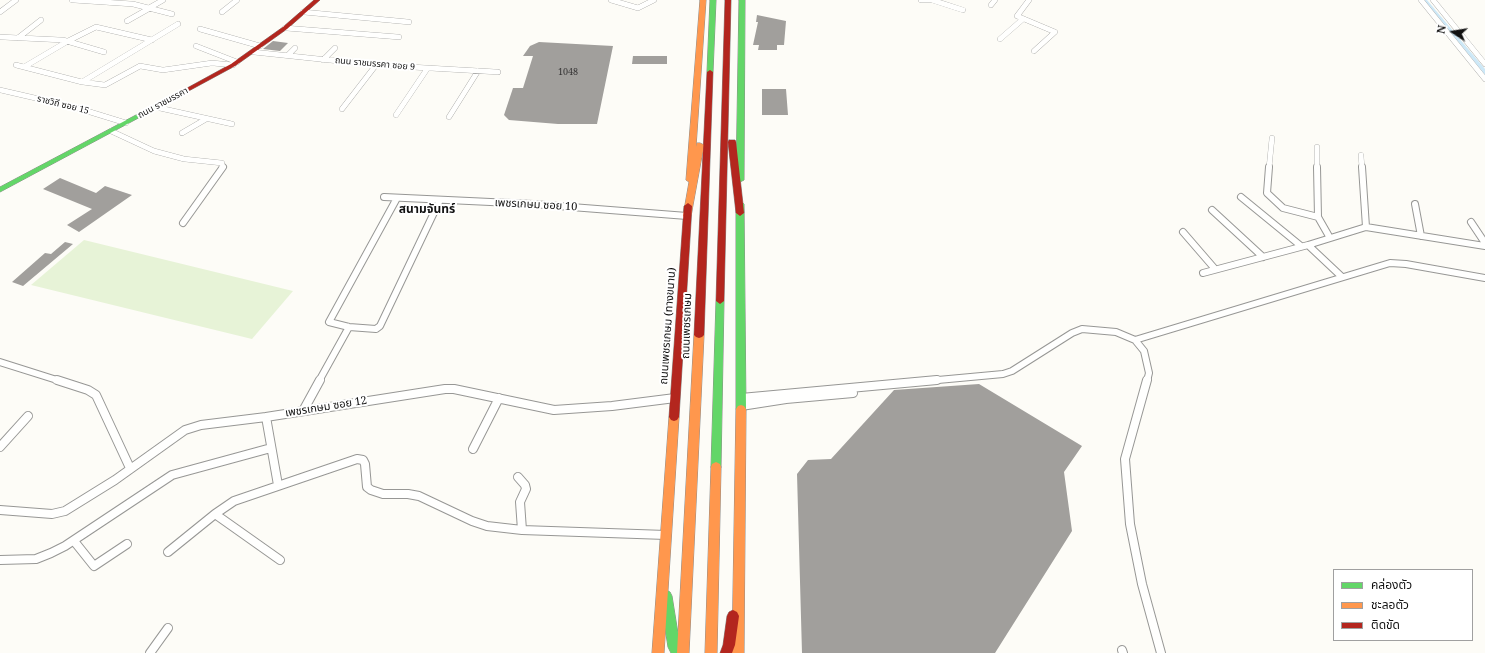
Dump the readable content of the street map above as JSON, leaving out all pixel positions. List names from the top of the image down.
{
  "streets": {
    "main road": ["ถนน ราชมรรคา", "ถนนเพชรเกษม (ทางขนาน)", "ถนนเพชรเกษม"],
    "street": [
      "ถนน ราชมรรคา ซอย 9",
      "ราชวิถี ซอย 15",
      "เพชรเกษม ซอย 10",
      "เพชรเกษม ซอย 12"
    ]
  },
  "crossings": [
    ["ถนน ราชมรรคา ซอย 9", "ถนน ราชมรรคา"],
    ["ถนน ราชมรรคา", "ราชวิถี ซอย 15"],
    ["เพชรเกษม ซอย 10", "ถนนเพชรเกษม (ทางขนาน)"],
    ["ถนนเพชรเกษม (ทางขนาน)", "เพชรเกษม ซอย 12"]
  ],
  "districts": ["สนามจันทร์"],
  "house_numbers": ["1048"],
  "legend": ["คล่องตัว", "ชะลอตัว", "ติดขัด"],
  "north": "left"
}
